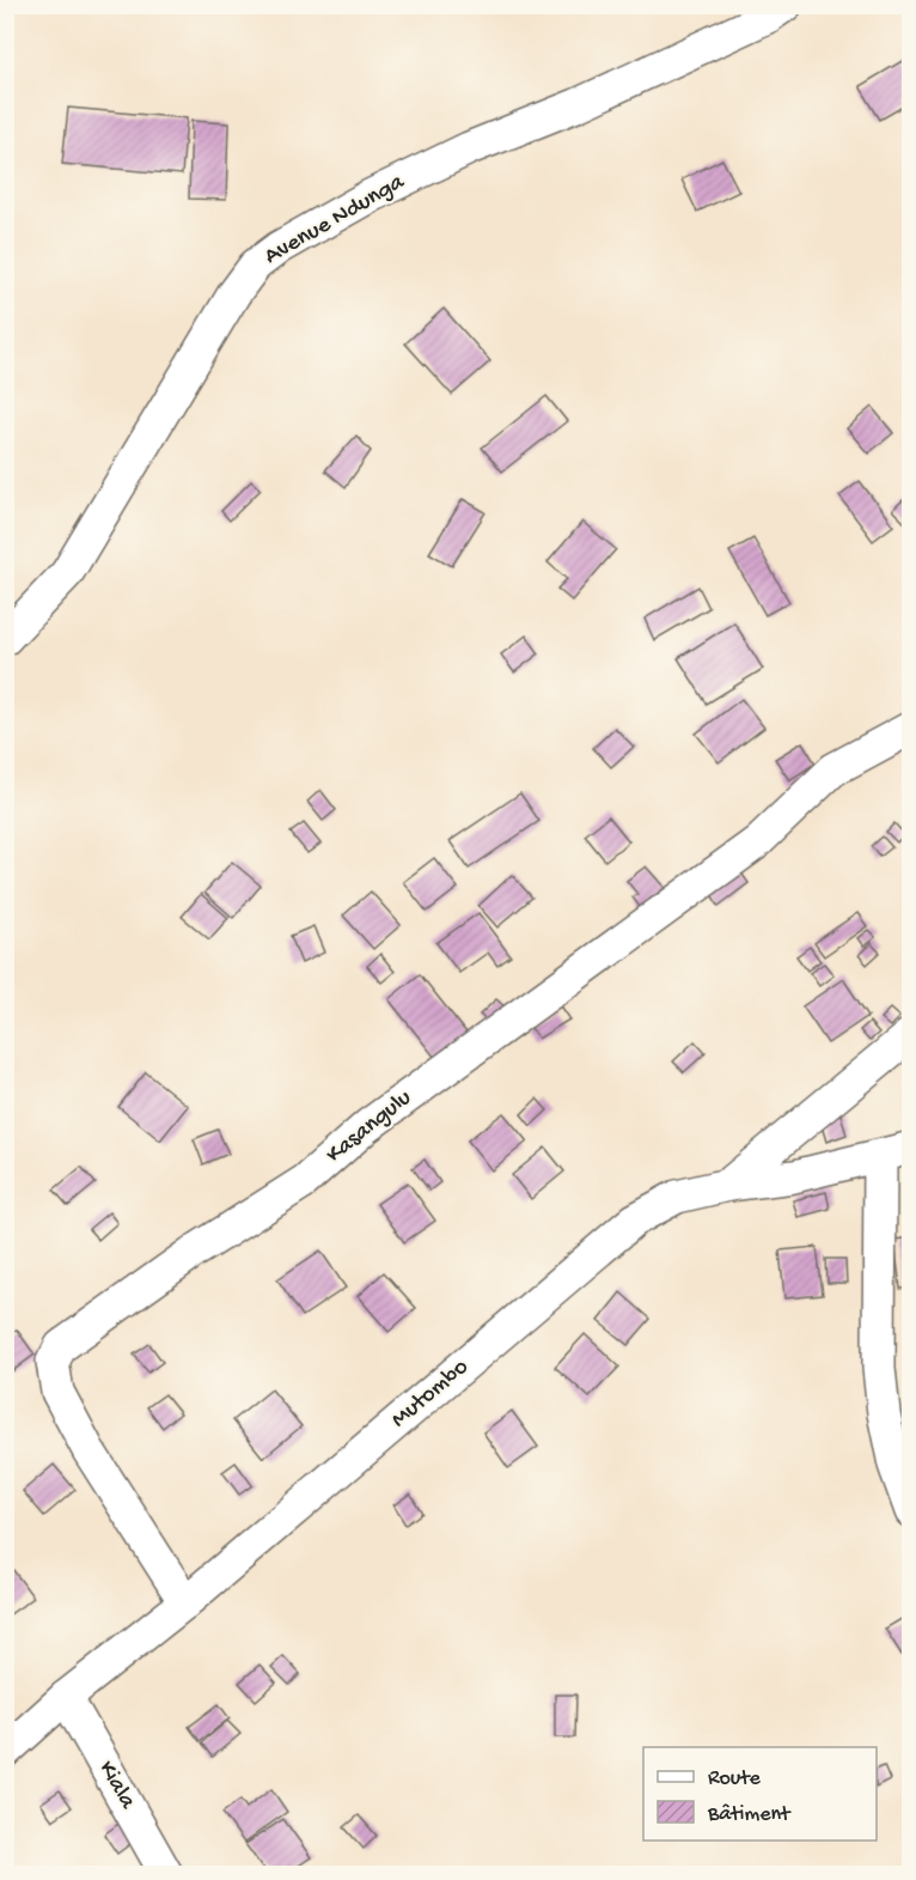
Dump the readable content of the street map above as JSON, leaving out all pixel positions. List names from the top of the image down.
{
  "streets": {
    "street": [
      "Avenue Ndunga",
      "Kasangulu",
      "Mutombo",
      "Kiala"
    ]
  },
  "crossings": [
    ["Kasangulu", "Mutombo"],
    ["Mutombo", "Kiala"]
  ],
  "legend": ["Route", "Bâtiment"]
}
